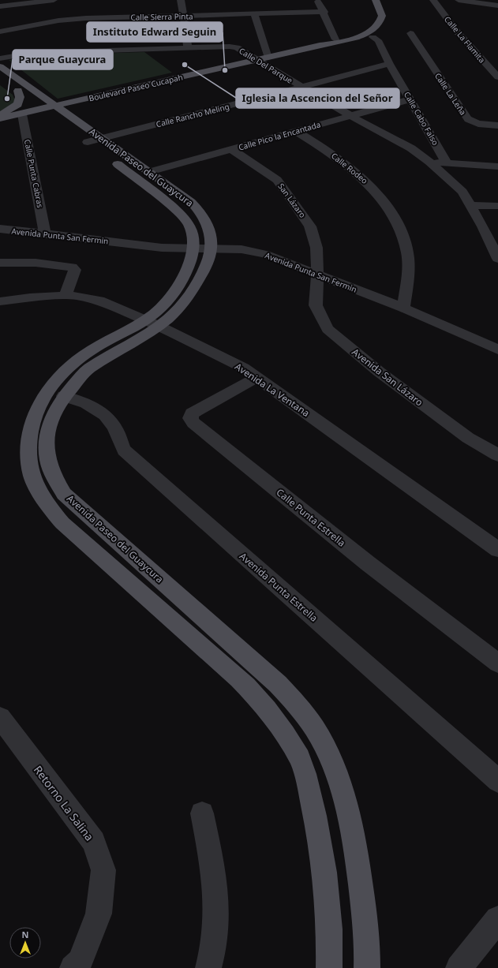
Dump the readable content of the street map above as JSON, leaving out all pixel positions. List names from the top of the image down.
{
  "streets": {
    "main road": ["Boulevard Paseo Cucapah", "Avenida Paseo del Guaycura"],
    "street": [
      "Calle Sierra Pinta",
      "Calle La Flamita",
      "Calle Del Parque",
      "Calle La Leña",
      "Calle Rancho Meling",
      "Calle Cabo Falso",
      "Calle Pico la Encantada",
      "Calle Rodeo",
      "Calle Punta Cabras",
      "San Lázaro",
      "Avenida Punta San Fermin",
      "Avenida San Lázaro",
      "Avenida La Ventana",
      "Calle Punta Estrella",
      "Avenida Punta Estrella",
      "Retorno La Salina"
    ]
  },
  "crossings": [
    ["Calle Del Parque", "Boulevard Paseo Cucapah"],
    ["Calle Del Parque", "Calle Rancho Meling"],
    ["Calle Del Parque", "Calle Pico la Encantada"],
    ["Boulevard Paseo Cucapah", "Avenida Paseo del Guaycura"],
    ["Boulevard Paseo Cucapah", "Calle Punta Cabras"],
    ["Calle Rancho Meling", "Calle Cabo Falso"],
    ["Calle Rancho Meling", "Avenida Paseo del Guaycura"],
    ["Calle Cabo Falso", "Calle Pico la Encantada"],
    ["Calle Pico la Encantada", "Avenida Paseo del Guaycura"],
    ["Calle Pico la Encantada", "Calle Rodeo"],
    ["Calle Pico la Encantada", "San Lázaro"],
    ["Avenida Paseo del Guaycura", "Avenida Punta San Fermin"],
    ["Avenida Paseo del Guaycura", "Avenida La Ventana"],
    ["Avenida Paseo del Guaycura", "Avenida Punta Estrella"],
    ["Calle Rodeo", "Avenida Punta San Fermin"],
    ["Calle Punta Cabras", "Avenida Punta San Fermin"],
    ["San Lázaro", "Avenida Punta San Fermin"],
    ["San Lázaro", "Avenida San Lázaro"],
    ["Avenida Punta San Fermin", "Avenida San Lázaro"],
    ["Avenida La Ventana", "Calle Punta Estrella"]
  ],
  "places": ["Iglesia la Ascencion del Señor", "Instituto Edward Seguin", "Parque Guaycura"],
  "north": "top"
}
